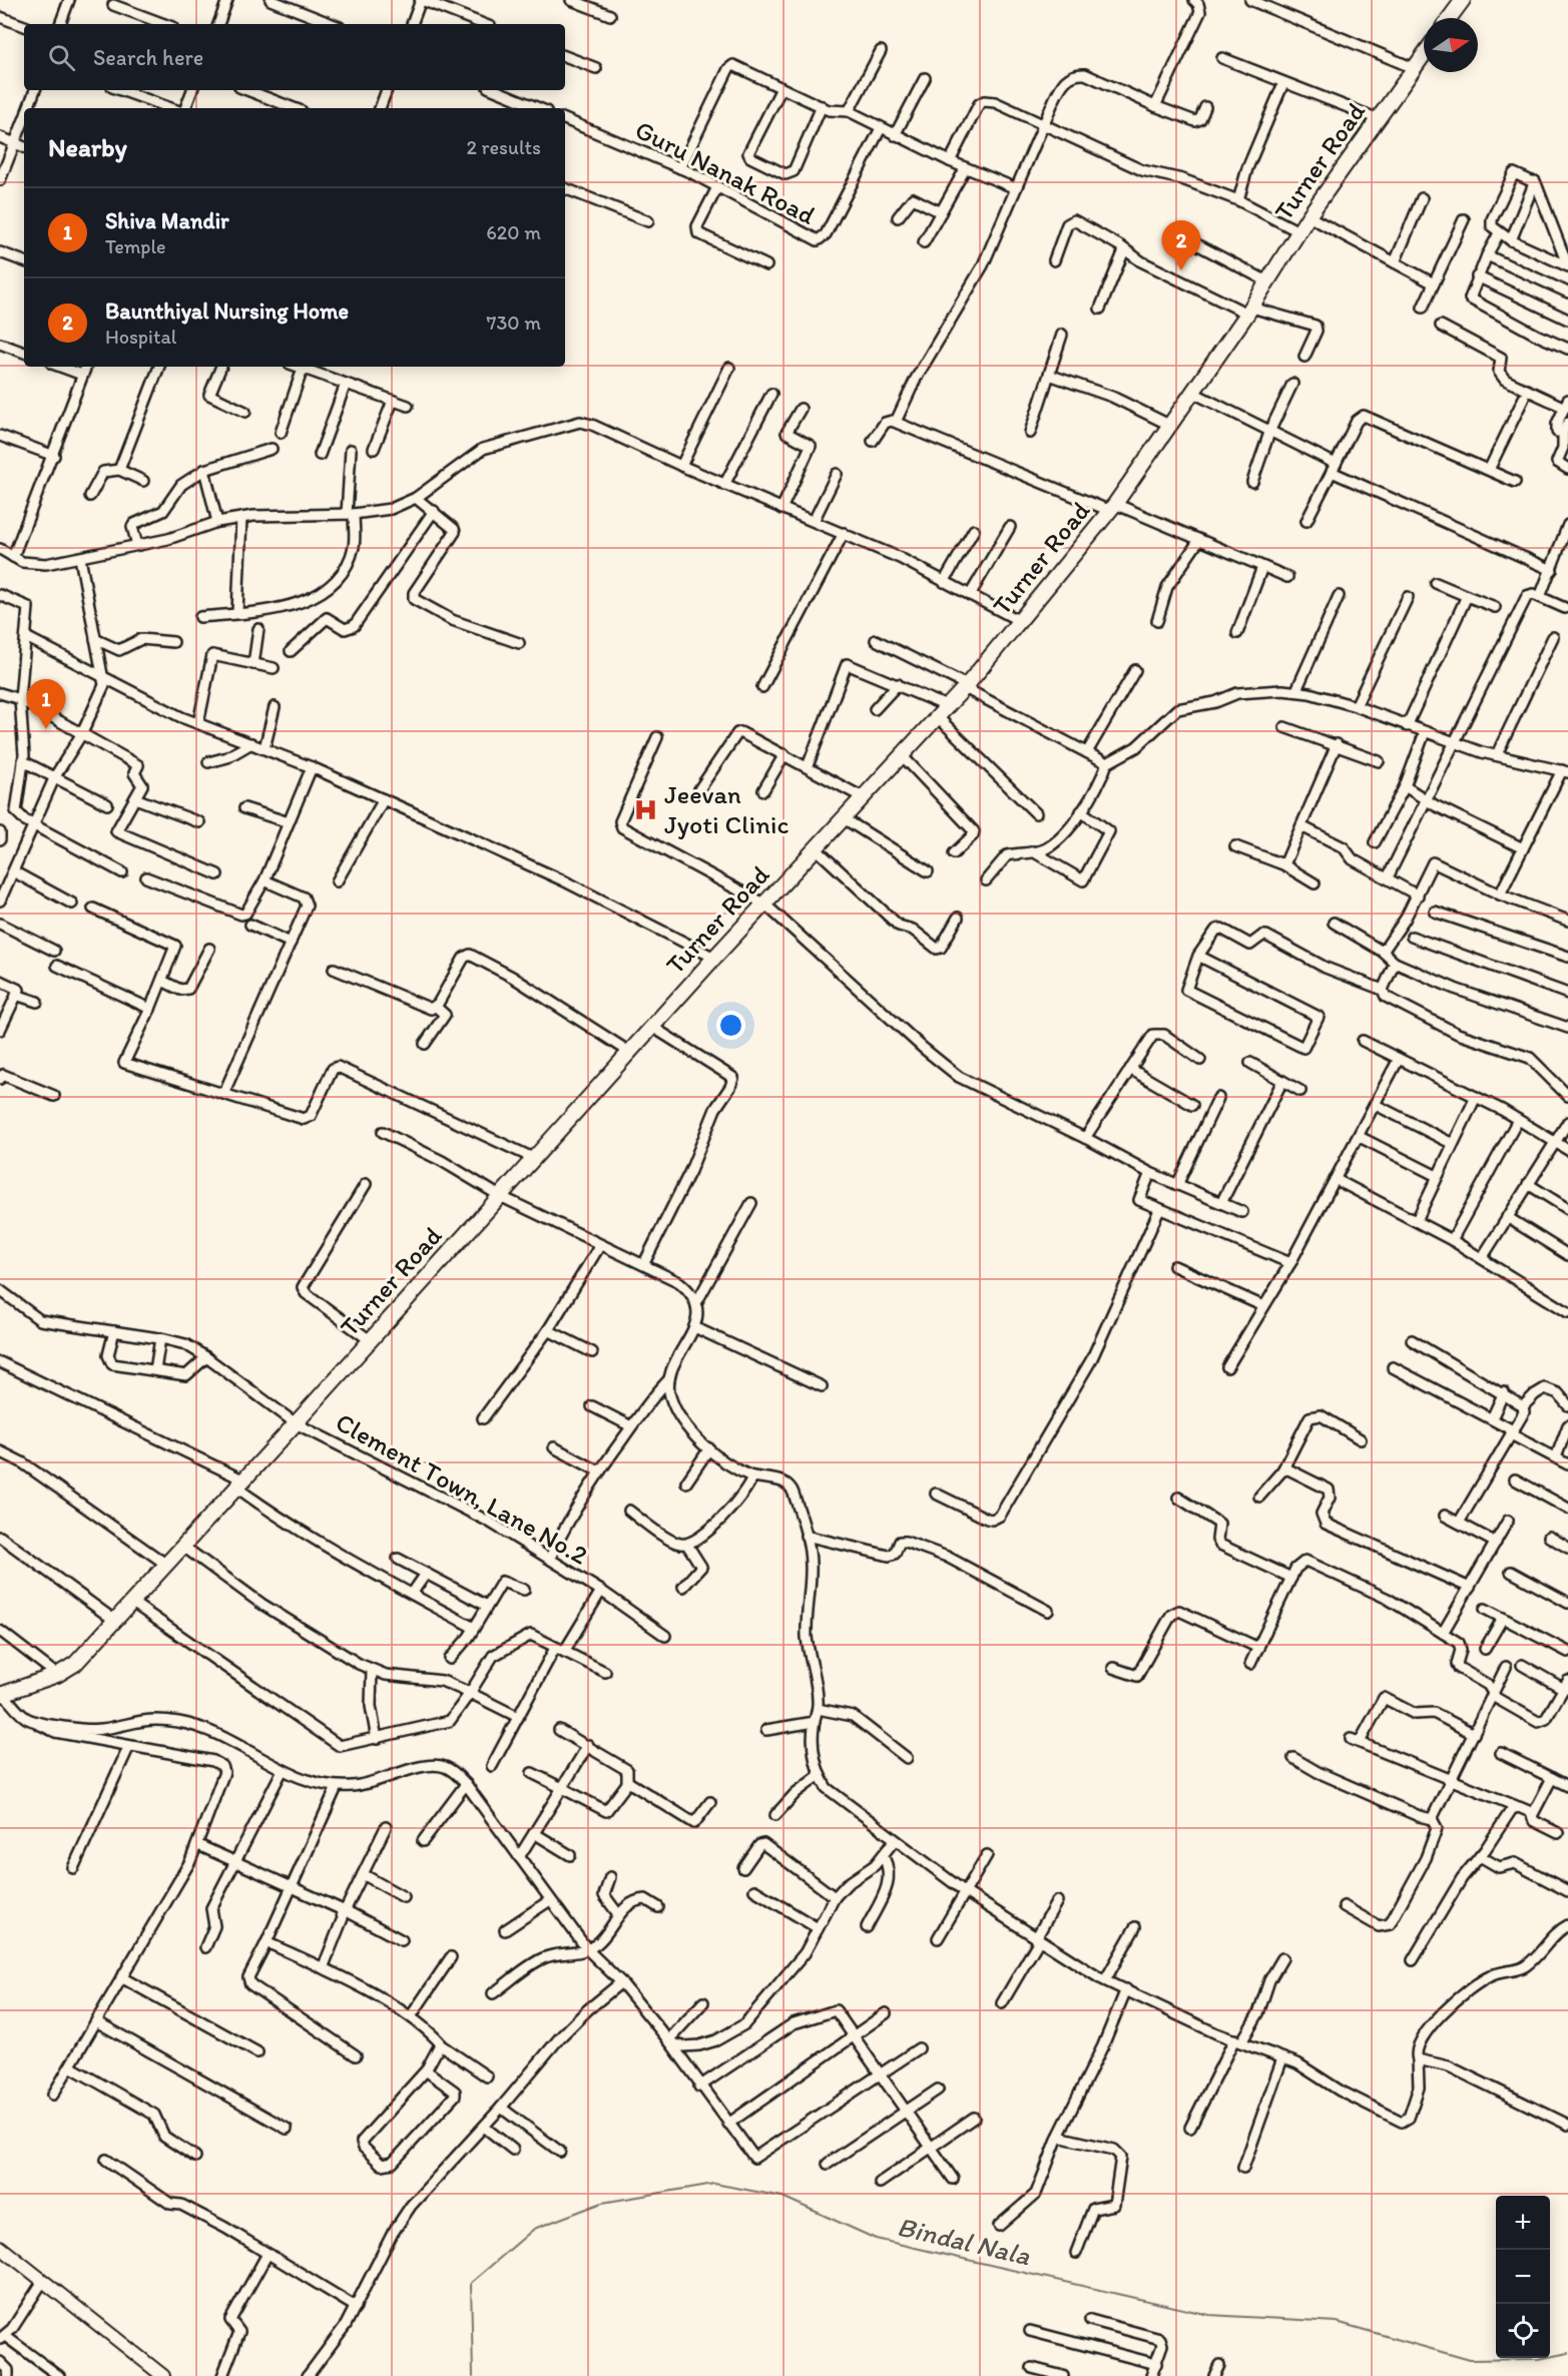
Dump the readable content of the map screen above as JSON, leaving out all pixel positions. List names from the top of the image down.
{
  "streets": {
    "main road": ["Turner Road"],
    "street": ["Guru Nanak Road", "Clement Town, Lane No.2"]
  },
  "crossings": [
    ["Turner Road", "Clement Town, Lane No.2"]
  ],
  "water": ["Bindal Nala"],
  "places": {
    "hospital": ["Jeevan Jyoti Clinic"]
  },
  "north": "right",
  "page": {
    "search": "Search here",
    "heading": ["Nearby", "2 results"],
    "list": [
      {
        "mark": "1",
        "name": "Shiva Mandir",
        "note": "Temple",
        "value": "620 m"
      },
      {
        "mark": "2",
        "name": "Baunthiyal Nursing Home",
        "note": "Hospital",
        "value": "730 m"
      }
    ],
    "pins": ["2", "1"],
    "map_buttons": ["+", "−"]
  }
}
